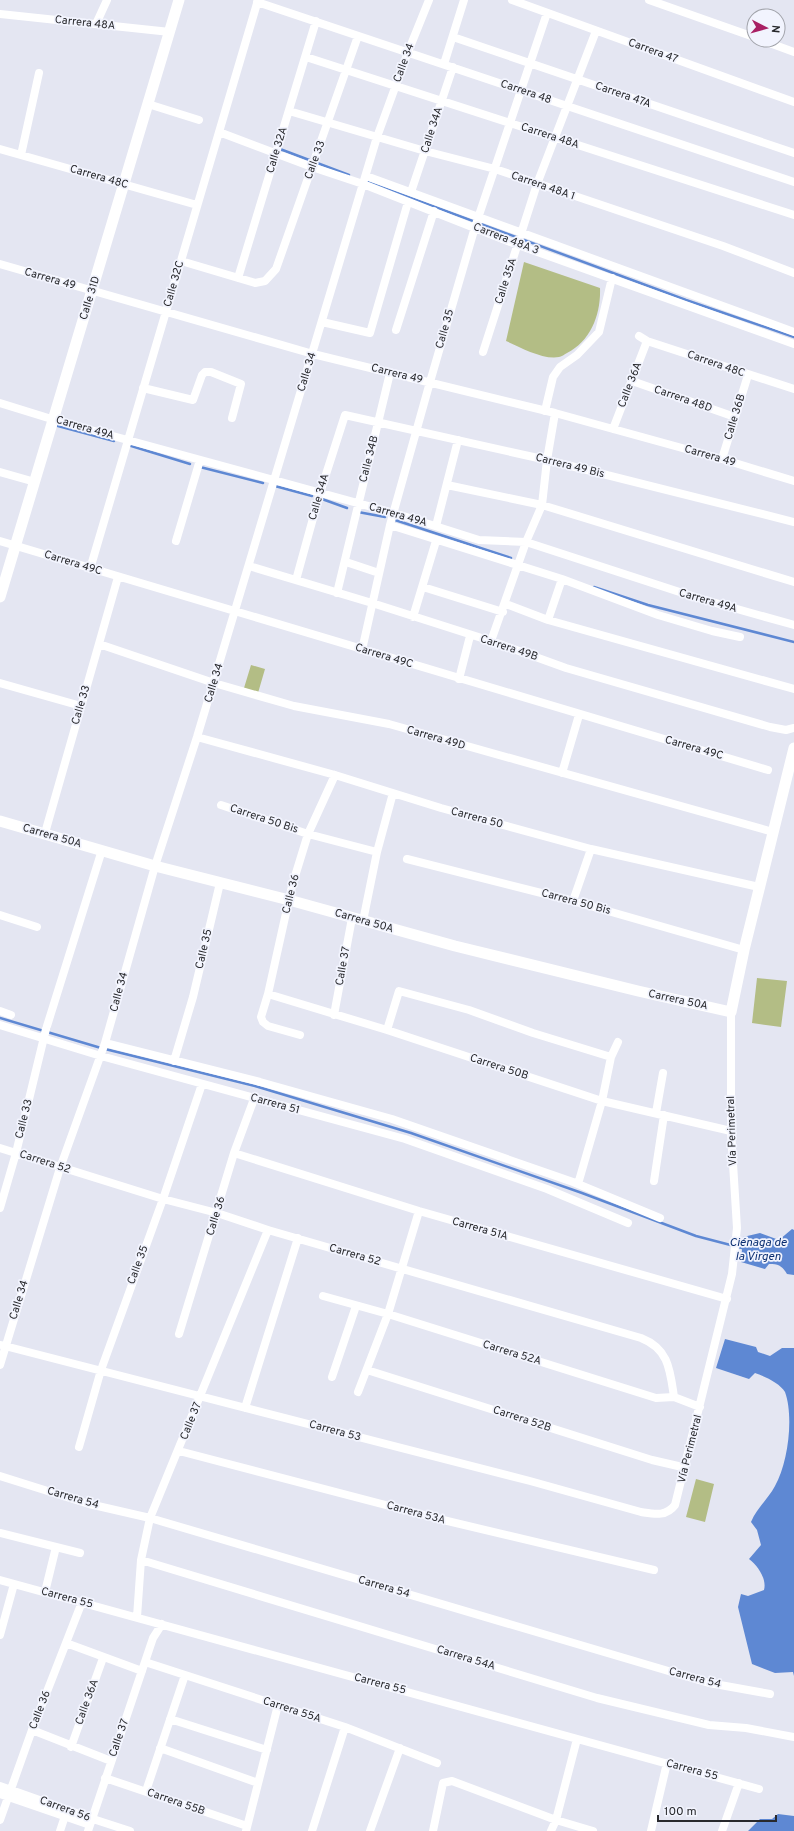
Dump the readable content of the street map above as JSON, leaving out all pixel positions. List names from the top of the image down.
{
  "streets": {
    "street": [
      "Carrera 48A",
      "Carrera 47",
      "Calle 34",
      "Carrera 48",
      "Carrera 47A",
      "Calle 34A",
      "Calle 32A",
      "Calle 33",
      "Carrera 48C",
      "Carrera 48A 1",
      "Carrera 48A 3",
      "Carrera 49",
      "Calle 35A",
      "Calle 32C",
      "Calle 31D",
      "Calle 35",
      "Calle 36A",
      "Carrera 48D",
      "Calle 36B",
      "Carrera 49A",
      "Calle 34B",
      "Carrera 49 Bis",
      "Carrera 49C",
      "Carrera 49B",
      "Carrera 49D",
      "Carrera 50",
      "Carrera 50 Bis",
      "Carrera 50A",
      "Calle 36",
      "Calle 37",
      "Carrera 50B",
      "Carrera 51",
      "Vía Perimetral",
      "Carrera 52",
      "Carrera 51A",
      "Carrera 52A",
      "Carrera 52B",
      "Carrera 53",
      "Carrera 54",
      "Carrera 53A",
      "Carrera 55",
      "Carrera 54A",
      "Carrera 55A",
      "Carrera 55B",
      "Carrera 56"
    ]
  },
  "crossings": [
    ["Carrera 48A", "Calle 34"],
    ["Carrera 48A", "Calle 34A"],
    ["Carrera 48A", "Calle 32A"],
    ["Carrera 48A", "Calle 33"],
    ["Carrera 48A", "Calle 35A"],
    ["Carrera 48A", "Calle 31D"],
    ["Carrera 48A", "Calle 35"],
    ["Carrera 47", "Calle 35A"],
    ["Carrera 47", "Calle 35"],
    ["Calle 34", "Carrera 48"],
    ["Calle 34", "Carrera 48A 1"],
    ["Calle 34", "Carrera 48A 3"],
    ["Calle 34", "Carrera 49"],
    ["Calle 34", "Carrera 49A"],
    ["Calle 34", "Carrera 49C"],
    ["Calle 34", "Carrera 49B"],
    ["Calle 34", "Carrera 49D"],
    ["Calle 34", "Carrera 50"],
    ["Calle 34", "Carrera 50A"],
    ["Calle 34", "Carrera 51"],
    ["Calle 34", "Carrera 52"],
    ["Calle 34", "Carrera 53"],
    ["Carrera 48", "Calle 34A"],
    ["Carrera 48", "Calle 32A"],
    ["Carrera 48", "Calle 33"],
    ["Carrera 48", "Calle 35A"],
    ["Carrera 48", "Calle 32C"],
    ["Carrera 48", "Calle 35"],
    ["Carrera 47A", "Calle 35A"],
    ["Carrera 47A", "Calle 35"],
    ["Calle 34A", "Carrera 48A 1"],
    ["Calle 34A", "Carrera 49A"],
    ["Calle 34A", "Carrera 49 Bis"],
    ["Calle 34A", "Carrera 49B"],
    ["Calle 32A", "Calle 33"],
    ["Calle 32A", "Carrera 48A 1"],
    ["Calle 32A", "Carrera 48A 3"],
    ["Calle 33", "Carrera 48A 1"],
    ["Calle 33", "Carrera 48A 3"],
    ["Calle 33", "Carrera 49C"],
    ["Calle 33", "Carrera 49D"],
    ["Calle 33", "Carrera 50A"],
    ["Calle 33", "Carrera 51"],
    ["Calle 33", "Carrera 52"],
    ["Carrera 48C", "Calle 32C"],
    ["Carrera 48C", "Calle 31D"],
    ["Carrera 48C", "Calle 36A"],
    ["Carrera 48C", "Calle 36B"],
    ["Carrera 48A 1", "Calle 35A"],
    ["Carrera 48A 1", "Calle 35"],
    ["Carrera 48A 3", "Calle 35A"],
    ["Carrera 48A 3", "Calle 32C"],
    ["Carrera 48A 3", "Calle 35"],
    ["Carrera 49", "Calle 32C"],
    ["Carrera 49", "Calle 31D"],
    ["Carrera 49", "Calle 35"],
    ["Carrera 49", "Calle 36A"],
    ["Carrera 49", "Calle 36B"],
    ["Carrera 49", "Calle 34B"],
    ["Calle 32C", "Carrera 49A"],
    ["Calle 32C", "Carrera 49C"],
    ["Calle 31D", "Carrera 49A"],
    ["Calle 31D", "Carrera 49C"],
    ["Calle 35", "Carrera 49A"],
    ["Calle 35", "Carrera 49 Bis"],
    ["Calle 35", "Carrera 49C"],
    ["Calle 35", "Carrera 49B"],
    ["Calle 35", "Carrera 50A"],
    ["Calle 35", "Carrera 51"],
    ["Calle 35", "Carrera 52"],
    ["Calle 35", "Carrera 53"],
    ["Calle 36A", "Carrera 48D"],
    ["Carrera 48D", "Calle 36B"],
    ["Carrera 49A", "Calle 34B"],
    ["Calle 34B", "Carrera 49 Bis"],
    ["Calle 34B", "Carrera 49B"],
    ["Carrera 49D", "Vía Perimetral"],
    ["Carrera 50", "Calle 36"],
    ["Carrera 50", "Vía Perimetral"],
    ["Carrera 50 Bis", "Calle 36"],
    ["Carrera 50 Bis", "Vía Perimetral"],
    ["Carrera 50A", "Calle 36"],
    ["Carrera 50A", "Calle 37"],
    ["Carrera 50A", "Vía Perimetral"],
    ["Calle 36", "Carrera 50B"],
    ["Calle 36", "Carrera 51"],
    ["Calle 36", "Carrera 52"],
    ["Calle 36", "Carrera 51A"],
    ["Calle 36", "Carrera 55"],
    ["Calle 36", "Carrera 56"],
    ["Calle 37", "Carrera 50B"],
    ["Calle 37", "Carrera 52"],
    ["Calle 37", "Carrera 53"],
    ["Calle 37", "Carrera 54"],
    ["Calle 37", "Carrera 53A"],
    ["Calle 37", "Carrera 55"],
    ["Calle 37", "Carrera 54A"],
    ["Calle 37", "Carrera 55A"],
    ["Calle 37", "Carrera 55B"],
    ["Calle 37", "Carrera 56"],
    ["Carrera 50B", "Vía Perimetral"],
    ["Vía Perimetral", "Carrera 51A"],
    ["Vía Perimetral", "Carrera 52A"],
    ["Vía Perimetral", "Carrera 52B"],
    ["Vía Perimetral", "Carrera 53"],
    ["Carrera 52", "Carrera 52A"]
  ],
  "water": ["Ciénaga de la Virgen"],
  "scale_bar": "100 m",
  "north": "right"
}
